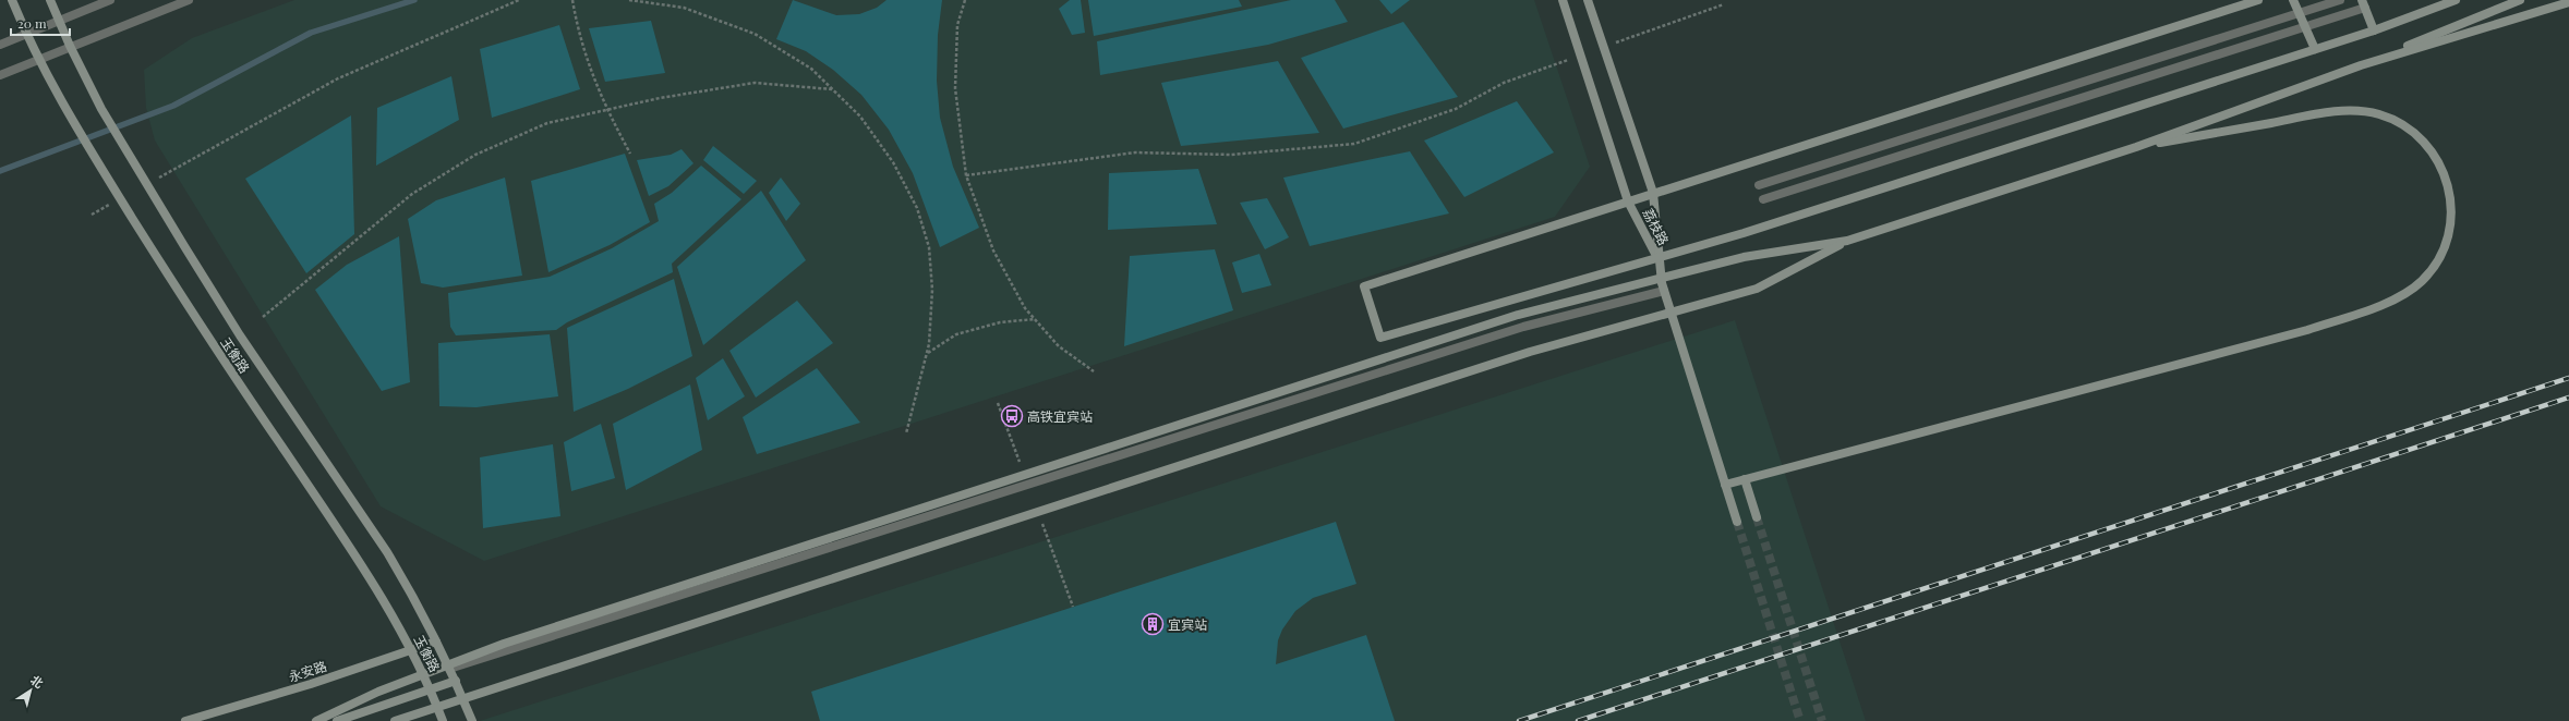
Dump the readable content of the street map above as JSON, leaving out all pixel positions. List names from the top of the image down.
{
  "streets": {
    "street": ["荔枝路", "玉衡路", "永安路"]
  },
  "crossings": [
    ["玉衡路", "永安路"]
  ],
  "places": {
    "bus stop": ["高铁宜宾站"],
    "building": ["宜宾站"]
  },
  "scale_bar": "20 m",
  "north": "top right"
}
